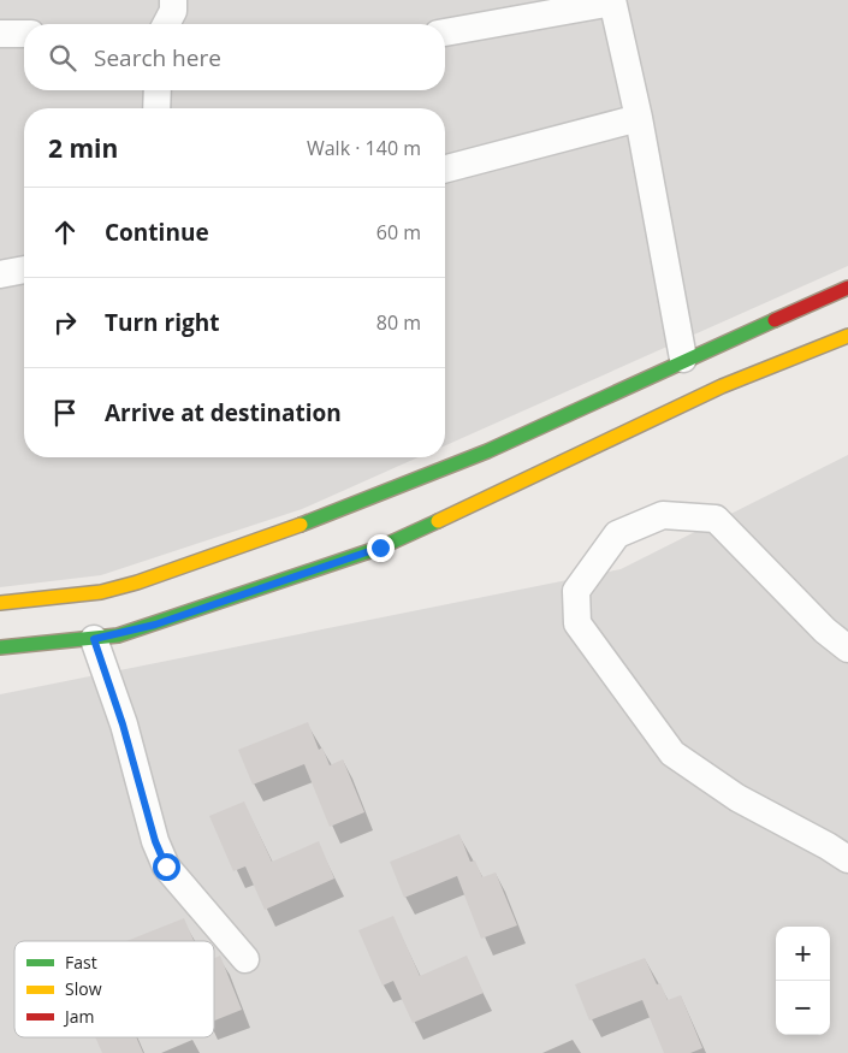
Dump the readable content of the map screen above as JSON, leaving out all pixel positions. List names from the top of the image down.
{
  "legend": ["Fast", "Slow", "Jam"],
  "page": {
    "search": "Search here",
    "heading": ["2 min", "Walk · 140 m"],
    "list": [
      ["Continue", "60 m"],
      ["Turn right", "80 m"],
      "Arrive at destination"
    ],
    "map_buttons": ["+", "−"]
  }
}
